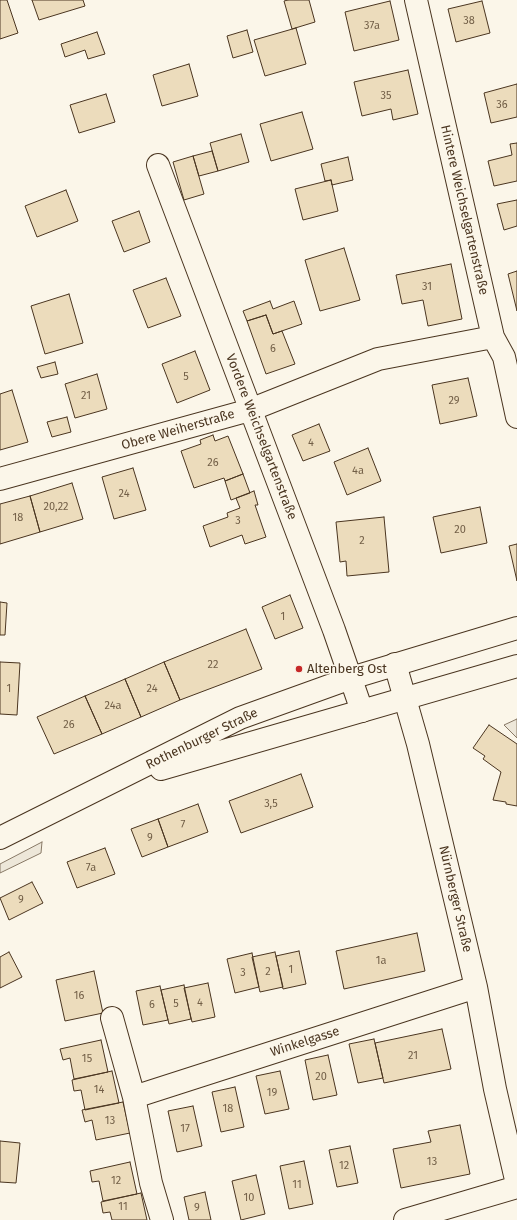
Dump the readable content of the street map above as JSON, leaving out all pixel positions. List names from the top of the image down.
{
  "streets": {
    "street": [
      "Hintere Weichselgartenstraße",
      "Obere Weiherstraße",
      "Vordere Weichselgartenstraße",
      "Rothenburger Straße",
      "Nürnberger Straße",
      "Winkelgasse"
    ]
  },
  "crossings": [
    ["Hintere Weichselgartenstraße", "Obere Weiherstraße"],
    ["Obere Weiherstraße", "Vordere Weichselgartenstraße"],
    ["Vordere Weichselgartenstraße", "Rothenburger Straße"],
    ["Rothenburger Straße", "Nürnberger Straße"],
    ["Nürnberger Straße", "Winkelgasse"]
  ],
  "places": ["Altenberg Ost"],
  "house_numbers": [
    "38",
    "37a",
    "35",
    "36",
    "31",
    "6",
    "5",
    "21",
    "29",
    "4",
    "26",
    "4a",
    "24",
    "20,22",
    "18",
    "3",
    "20",
    "2",
    "1",
    "22",
    "1",
    "24",
    "24a",
    "26",
    "3,5",
    "7",
    "9",
    "7a",
    "9",
    "1a",
    "1",
    "2",
    "3",
    "16",
    "4",
    "5",
    "6",
    "21",
    "15",
    "20",
    "14",
    "19",
    "18",
    "13",
    "17",
    "13",
    "12",
    "12",
    "11",
    "10",
    "11",
    "9"
  ]
}
